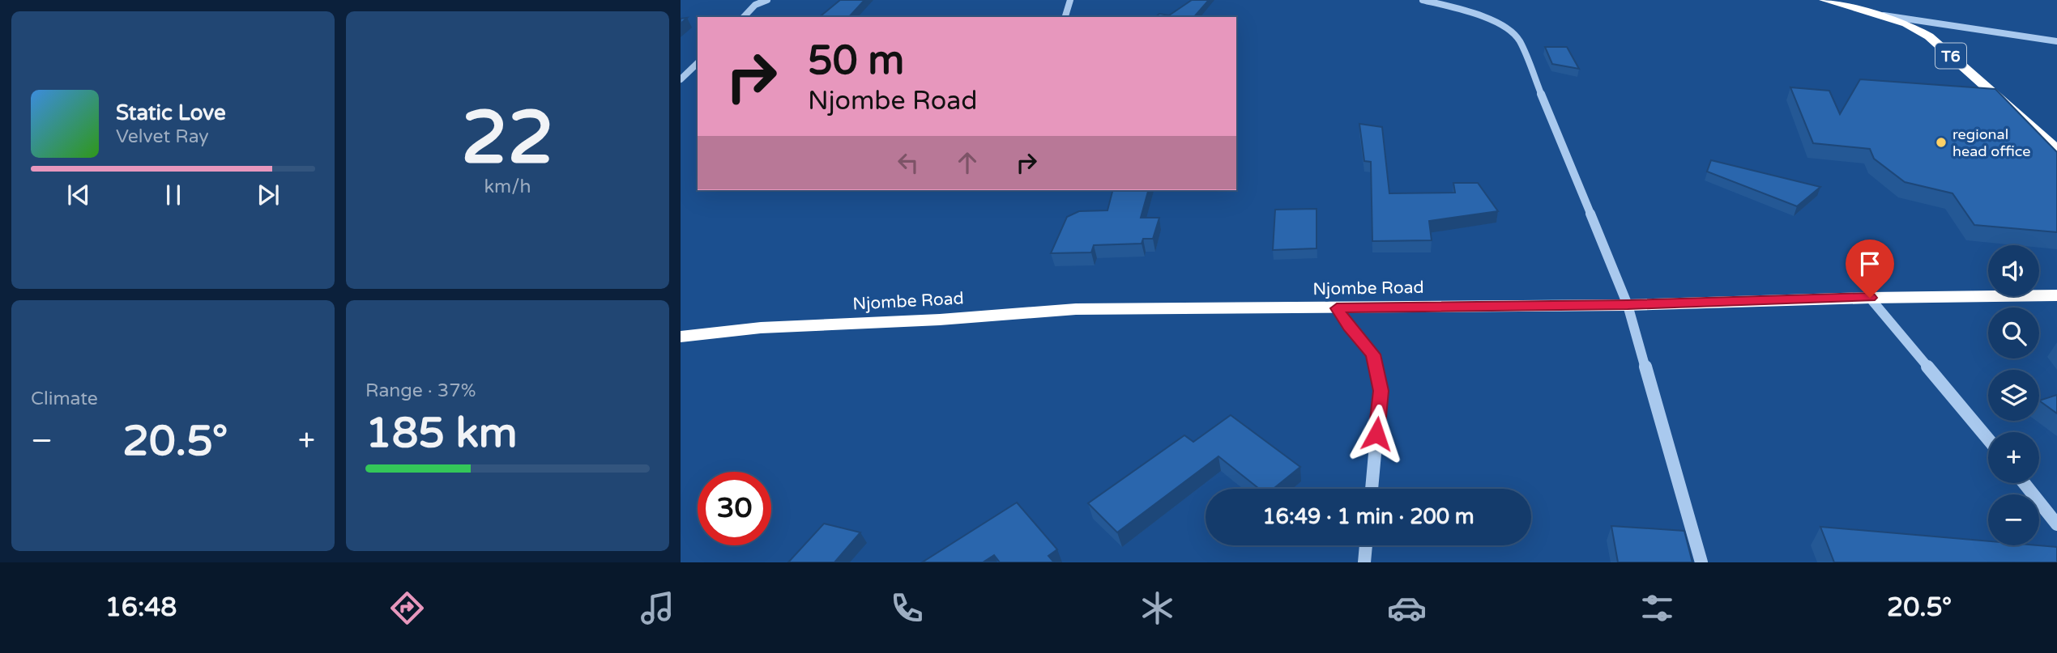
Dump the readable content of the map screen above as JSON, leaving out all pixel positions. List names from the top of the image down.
{
  "streets": {
    "highway": ["T6", "Njombe Road"]
  },
  "places": ["regional head office"],
  "page": {
    "tile": [
      ["22", "km/h"],
      "Climate",
      ["Range · 37%", "185 km"]
    ],
    "turn": ["50 m", "Njombe Road"],
    "song": ["Static Love", "Velvet Ray"],
    "map_buttons": ["+", "−"],
    "heat": ["−", "20.5°", "+"],
    "limit": "30",
    "trip": "16:49 · 1 min · 200 m",
    "tabs": ["16:48", "20.5°"]
  }
}
